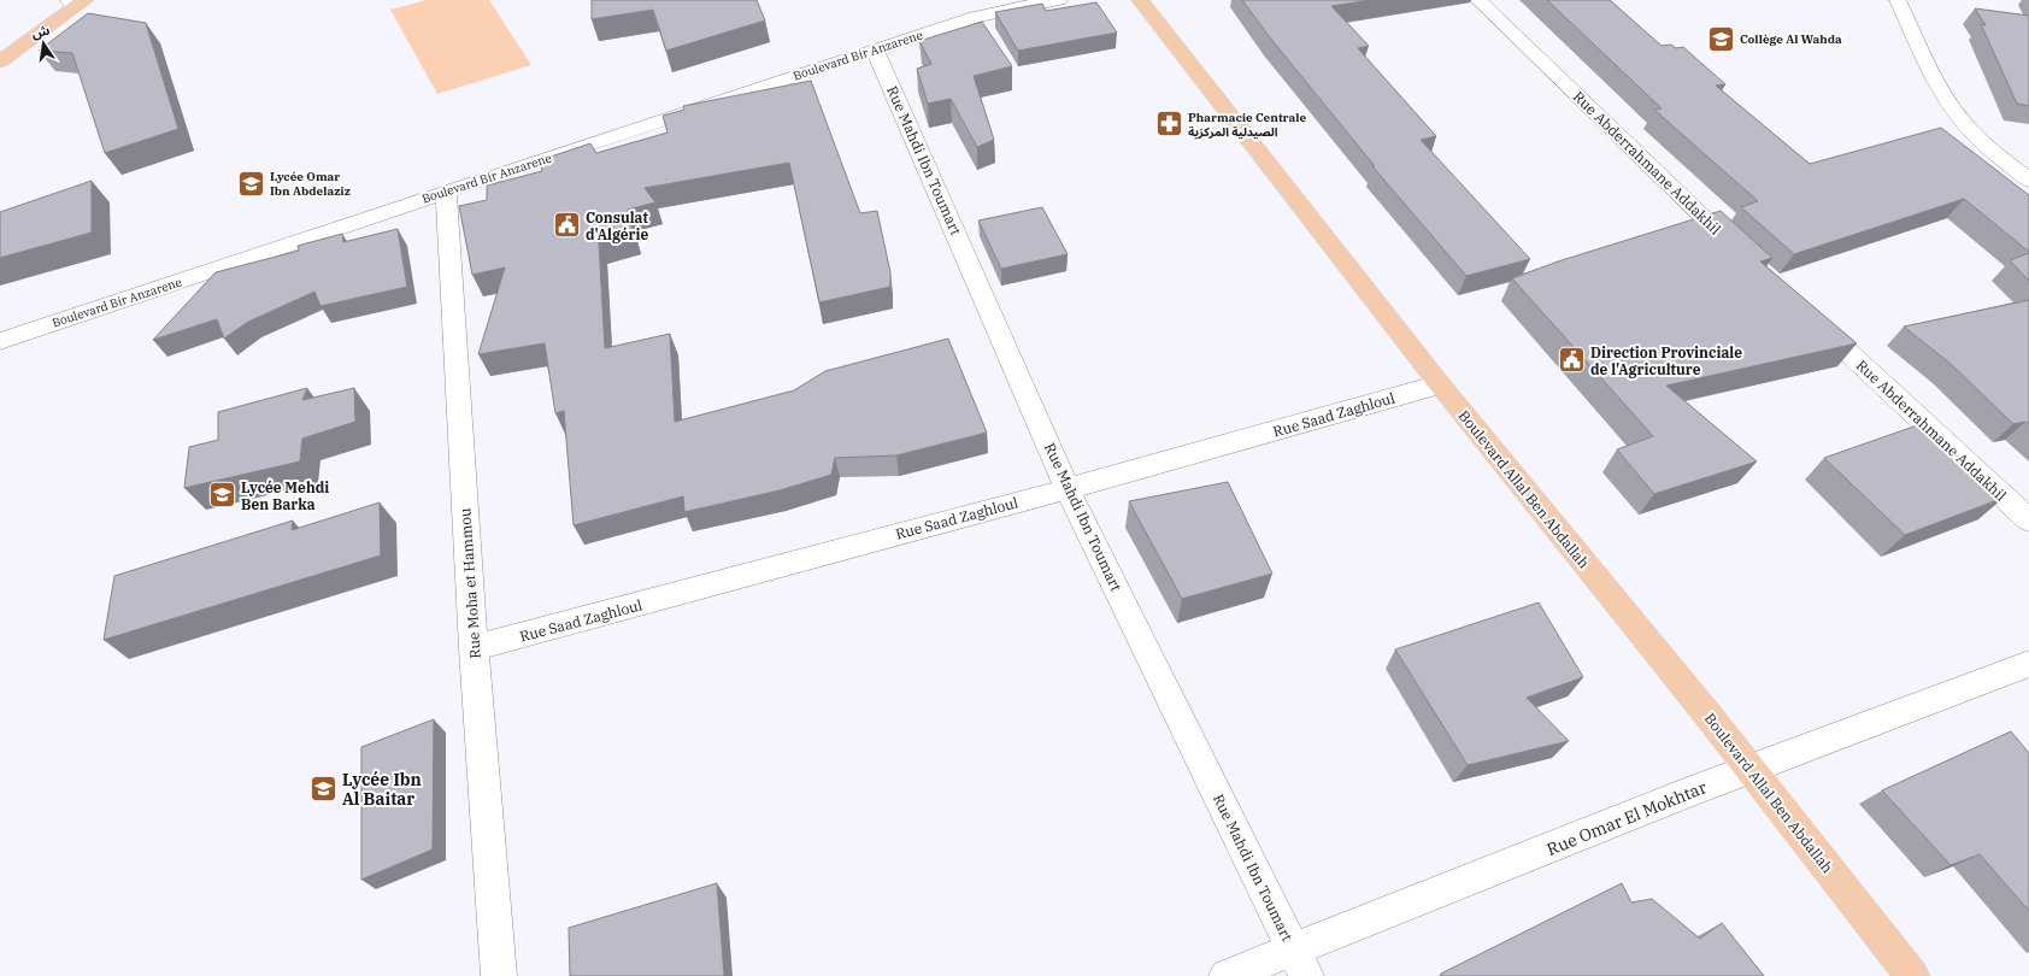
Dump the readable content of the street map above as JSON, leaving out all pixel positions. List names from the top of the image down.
{
  "streets": {
    "main road": ["Boulevard Allal Ben Abdallah"],
    "street": [
      "Boulevard Bir Anzarene",
      "Rue Mahdi Ibn Toumart",
      "Rue Abderrahmane Addakhil",
      "Rue Saad Zaghloul",
      "Rue Moha et Hammou",
      "Rue Omar El Mokhtar"
    ]
  },
  "crossings": [
    ["Boulevard Bir Anzarene", "Rue Mahdi Ibn Toumart"],
    ["Boulevard Bir Anzarene", "Rue Moha et Hammou"],
    ["Rue Mahdi Ibn Toumart", "Rue Saad Zaghloul"],
    ["Rue Mahdi Ibn Toumart", "Rue Omar El Mokhtar"],
    ["Rue Saad Zaghloul", "Boulevard Allal Ben Abdallah"],
    ["Rue Saad Zaghloul", "Rue Moha et Hammou"],
    ["Boulevard Allal Ben Abdallah", "Rue Omar El Mokhtar"]
  ],
  "places": {
    "school or university": [
      "Collège Al Wahda",
      "Lycée Omar Ibn Abdelaziz",
      "Lycée Mehdi Ben Barka",
      "Lycée Ibn Al Baitar"
    ],
    "pharmacy": ["Pharmacie Centrale الصيدلية المركزية"],
    "public building": ["Consulat d'Algérie", "Direction Provinciale de l'Agriculture"]
  },
  "north": "top"
}
